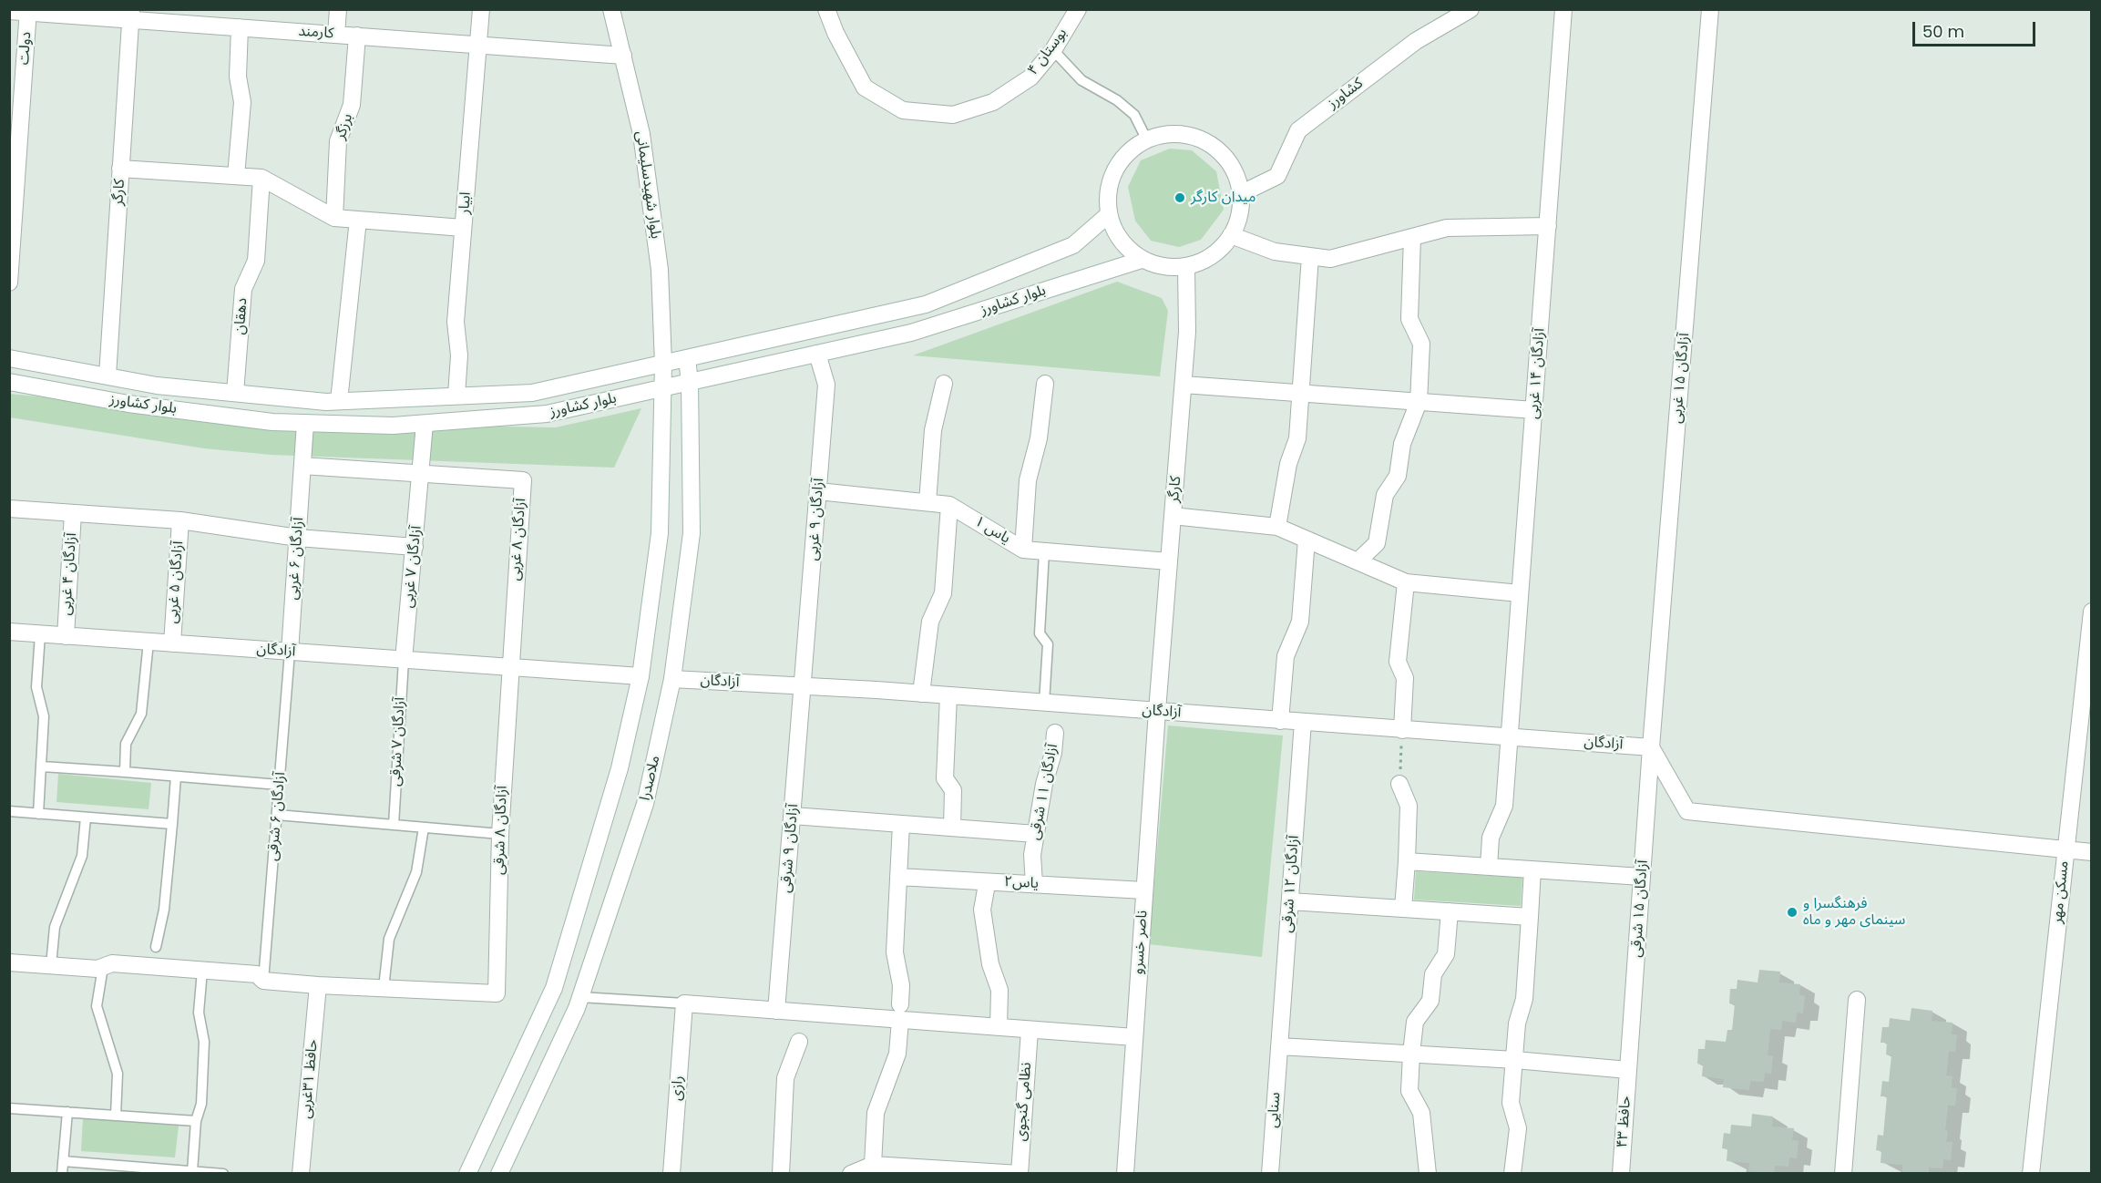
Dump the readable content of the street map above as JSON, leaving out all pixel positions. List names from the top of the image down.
{
  "streets": {
    "street": [
      "کارمند",
      "دولت",
      "بوستان ۴",
      "کشاورز",
      "برزگر",
      "بلوار شهیدسلیمانی",
      "کارگر",
      "ابیار",
      "بلوار کشاورز",
      "دهقان",
      "آزادگان ۱۴ غربی",
      "آزادگان ۱۵ غربی",
      "آزادگان ۹ غربی",
      "یاس ۱",
      "آزادگان ۸ غربی",
      "آزادگان ۶ غربی",
      "آزادگان ۷ غربی",
      "آزادگان ۴ غربی",
      "آزادگان ۵ غربی",
      "آزادگان",
      "ملاصدرا",
      "آزادگان ۱۱ شرقی",
      "آزادگان ۸ شرقی",
      "آزادگان ۹ شرقی",
      "یاس۲",
      "آزادگان ۱۲ شرقی",
      "مسکن مهر",
      "آزادگان ۱۵ شرقی",
      "ناصر خسرو",
      "حافظ ۳۱غربی",
      "رازی",
      "نظامی گنجوی",
      "سنایی",
      "حافظ ۴۳"
    ],
    "lane": ["آزادگان ۷ شرقی", "آزادگان ۶ شرقی"]
  },
  "crossings": [
    ["کارمند", "دولت"],
    ["کارمند", "برزگر"],
    ["کارمند", "بلوار شهیدسلیمانی"],
    ["کارمند", "کارگر"],
    ["کارمند", "ابیار"],
    ["کشاورز", "کارگر"],
    ["کشاورز", "بلوار کشاورز"],
    ["بلوار شهیدسلیمانی", "بلوار کشاورز"],
    ["کارگر", "بلوار کشاورز"],
    ["کارگر", "یاس ۱"],
    ["کارگر", "آزادگان"],
    ["کارگر", "ناصر خسرو"],
    ["ابیار", "بلوار کشاورز"],
    ["بلوار کشاورز", "دهقان"],
    ["بلوار کشاورز", "آزادگان ۹ غربی"],
    ["بلوار کشاورز", "آزادگان ۶ غربی"],
    ["بلوار کشاورز", "آزادگان ۷ غربی"],
    ["بلوار کشاورز", "ملاصدرا"],
    ["آزادگان ۱۴ غربی", "آزادگان"],
    ["آزادگان ۱۵ غربی", "آزادگان"],
    ["آزادگان ۱۵ غربی", "آزادگان ۱۵ شرقی"],
    ["آزادگان ۹ غربی", "یاس ۱"],
    ["آزادگان ۹ غربی", "آزادگان"],
    ["آزادگان ۹ غربی", "آزادگان ۹ شرقی"],
    ["آزادگان ۸ غربی", "آزادگان ۷ غربی"],
    ["آزادگان ۸ غربی", "آزادگان"],
    ["آزادگان ۸ غربی", "آزادگان ۸ شرقی"],
    ["آزادگان ۶ غربی", "آزادگان"],
    ["آزادگان ۶ غربی", "آزادگان ۶ شرقی"],
    ["آزادگان ۷ غربی", "آزادگان"],
    ["آزادگان ۷ غربی", "آزادگان ۷ شرقی"],
    ["آزادگان ۴ غربی", "آزادگان"],
    ["آزادگان ۵ غربی", "آزادگان"],
    ["آزادگان", "آزادگان ۷ شرقی"],
    ["آزادگان", "ملاصدرا"],
    ["آزادگان", "آزادگان ۶ شرقی"],
    ["آزادگان", "آزادگان ۸ شرقی"],
    ["آزادگان", "آزادگان ۹ شرقی"],
    ["آزادگان", "آزادگان ۱۲ شرقی"],
    ["آزادگان", "آزادگان ۱۵ شرقی"],
    ["آزادگان", "ناصر خسرو"],
    ["آزادگان ۱۱ شرقی", "یاس۲"],
    ["یاس۲", "ناصر خسرو"],
    ["آزادگان ۱۲ شرقی", "سنایی"],
    ["آزادگان ۱۵ شرقی", "حافظ ۴۳"]
  ],
  "places": ["میدان کارگر", "فرهنگسرا و سینمای مهر و ماه"],
  "scale_bar": "50 m"
}
